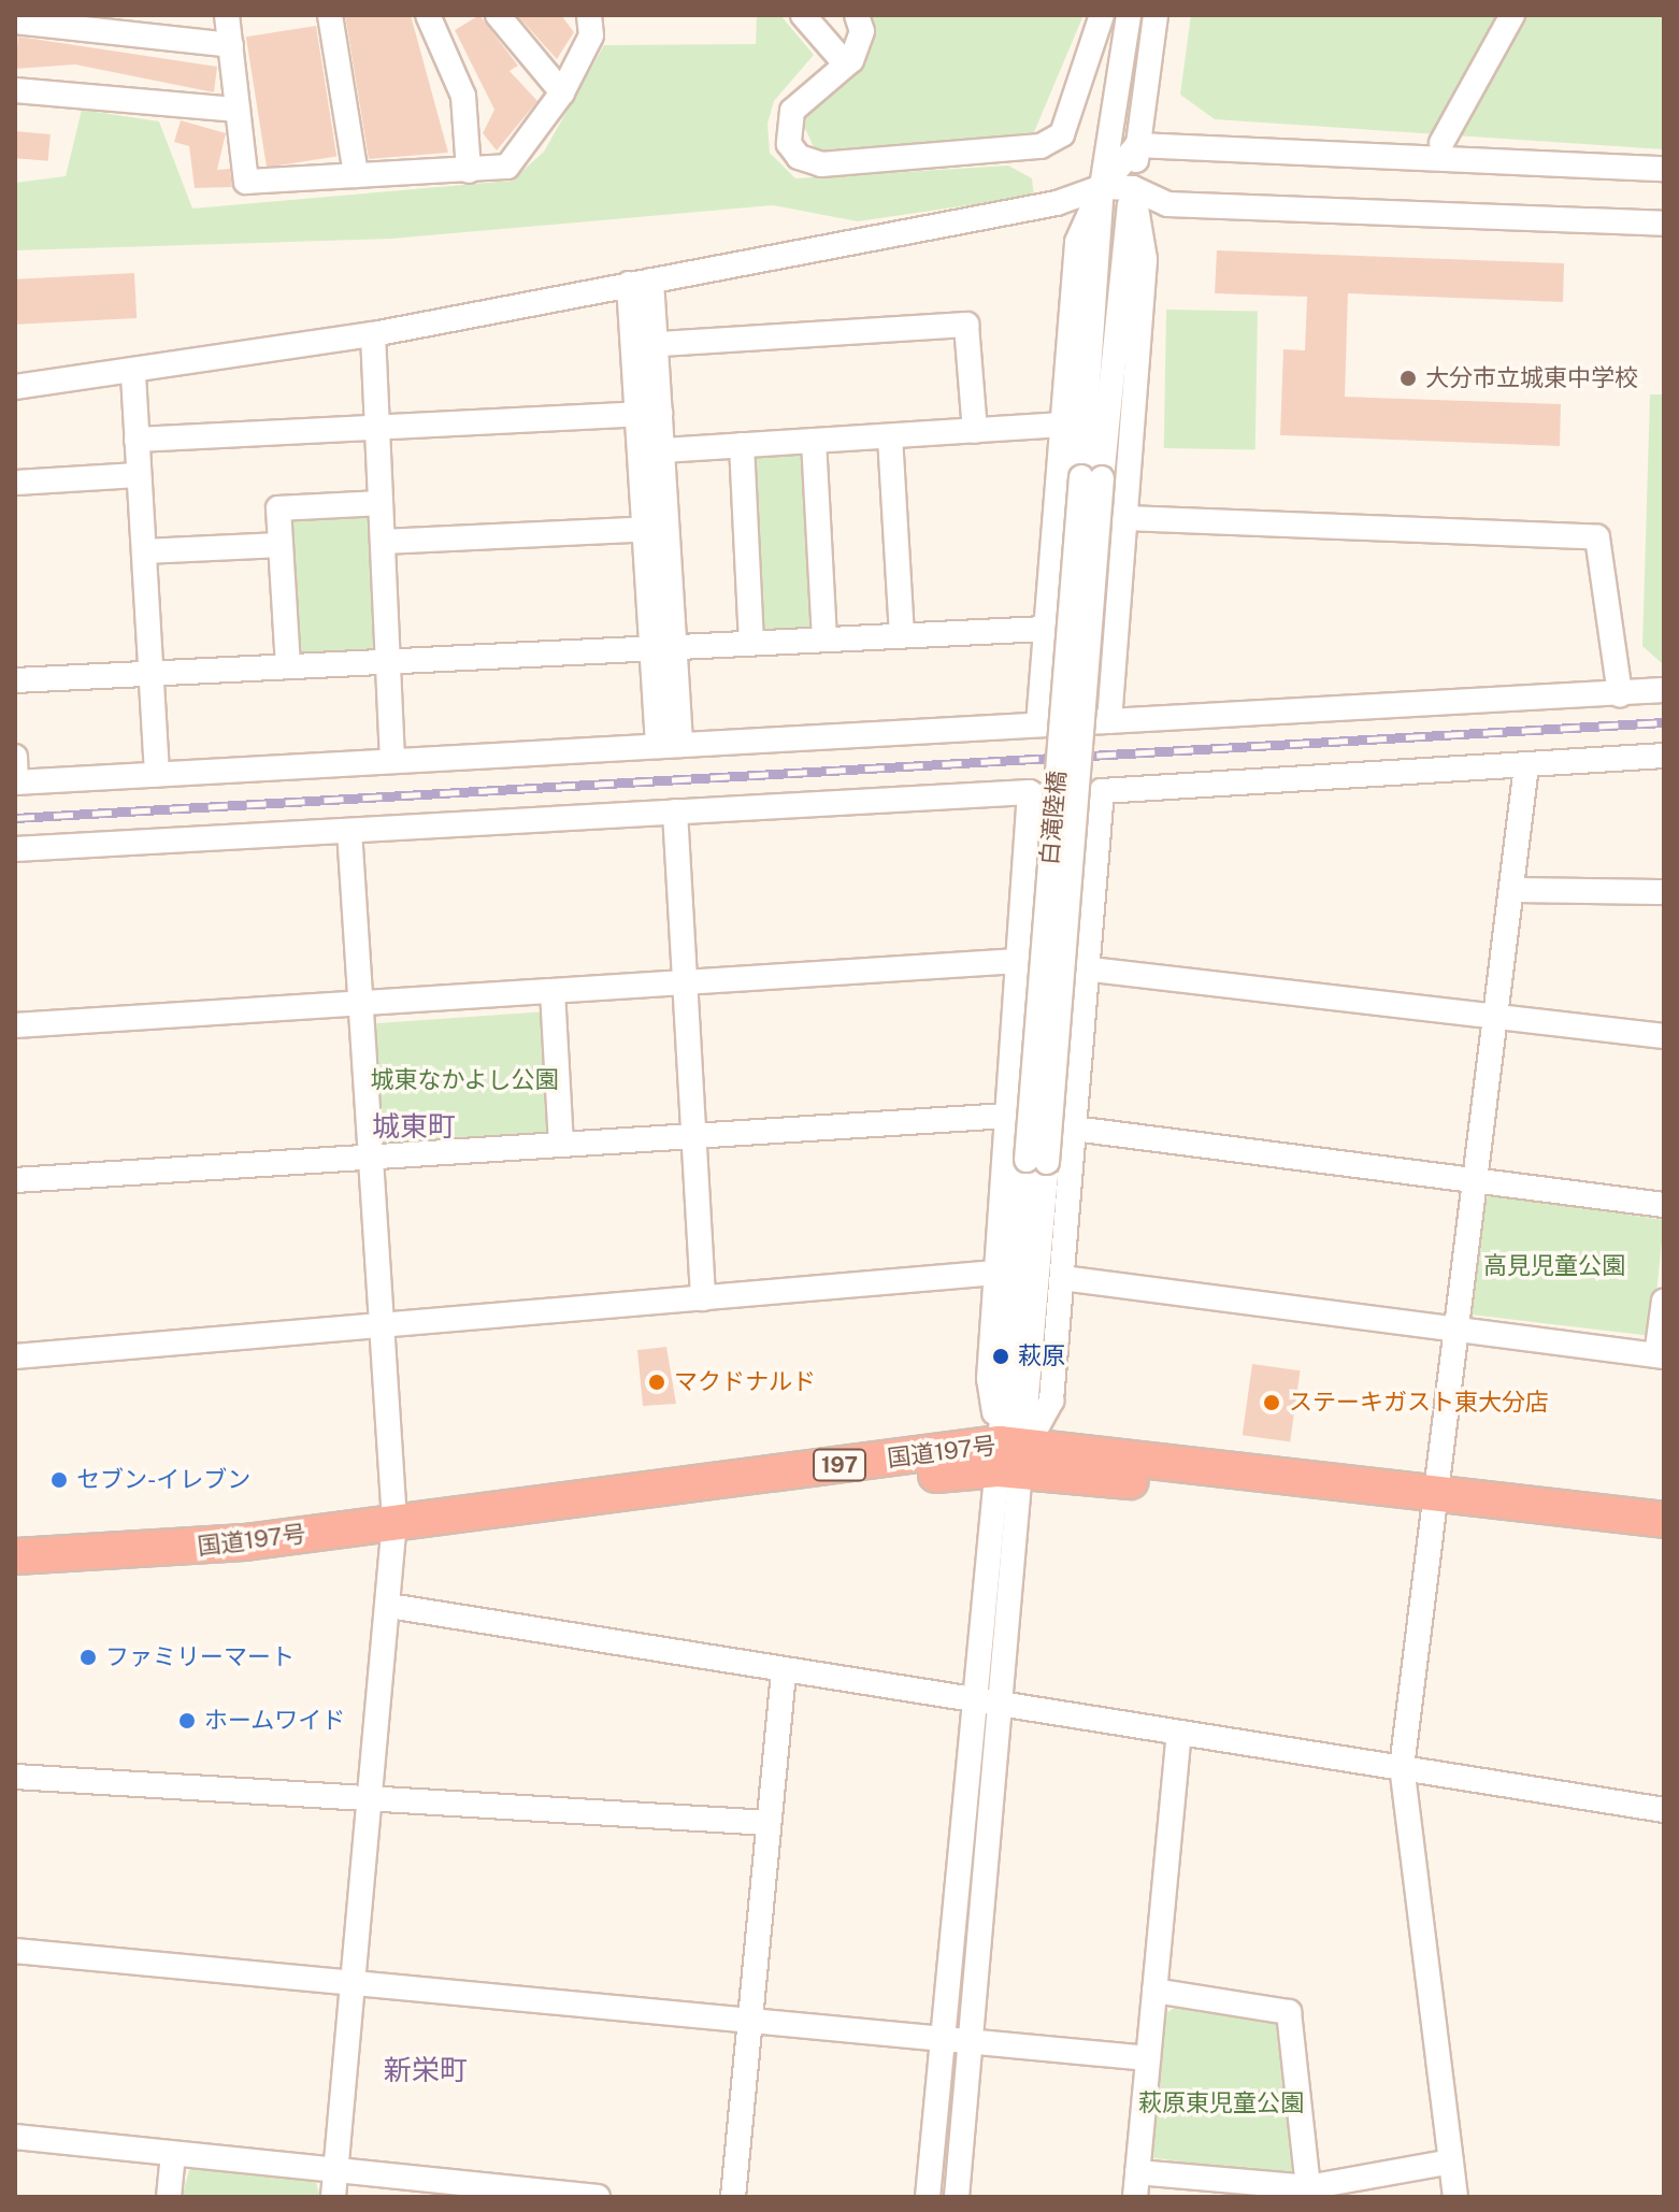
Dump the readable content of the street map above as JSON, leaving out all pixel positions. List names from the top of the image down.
{
  "streets": {
    "highway": ["国道197号", "197"],
    "street": ["白滝陸橋"]
  },
  "crossings": [
    ["白滝陸橋", "国道197号"]
  ],
  "districts": ["城東町", "新栄町"],
  "parks": ["城東なかよし公園", "高見児童公園", "萩原東児童公園"],
  "places": [
    "大分市立城東中学校",
    "萩原",
    "マクドナルド",
    "ステーキガスト東大分店",
    "セブン-イレブン",
    "ファミリーマート",
    "ホームワイド"
  ]
}
